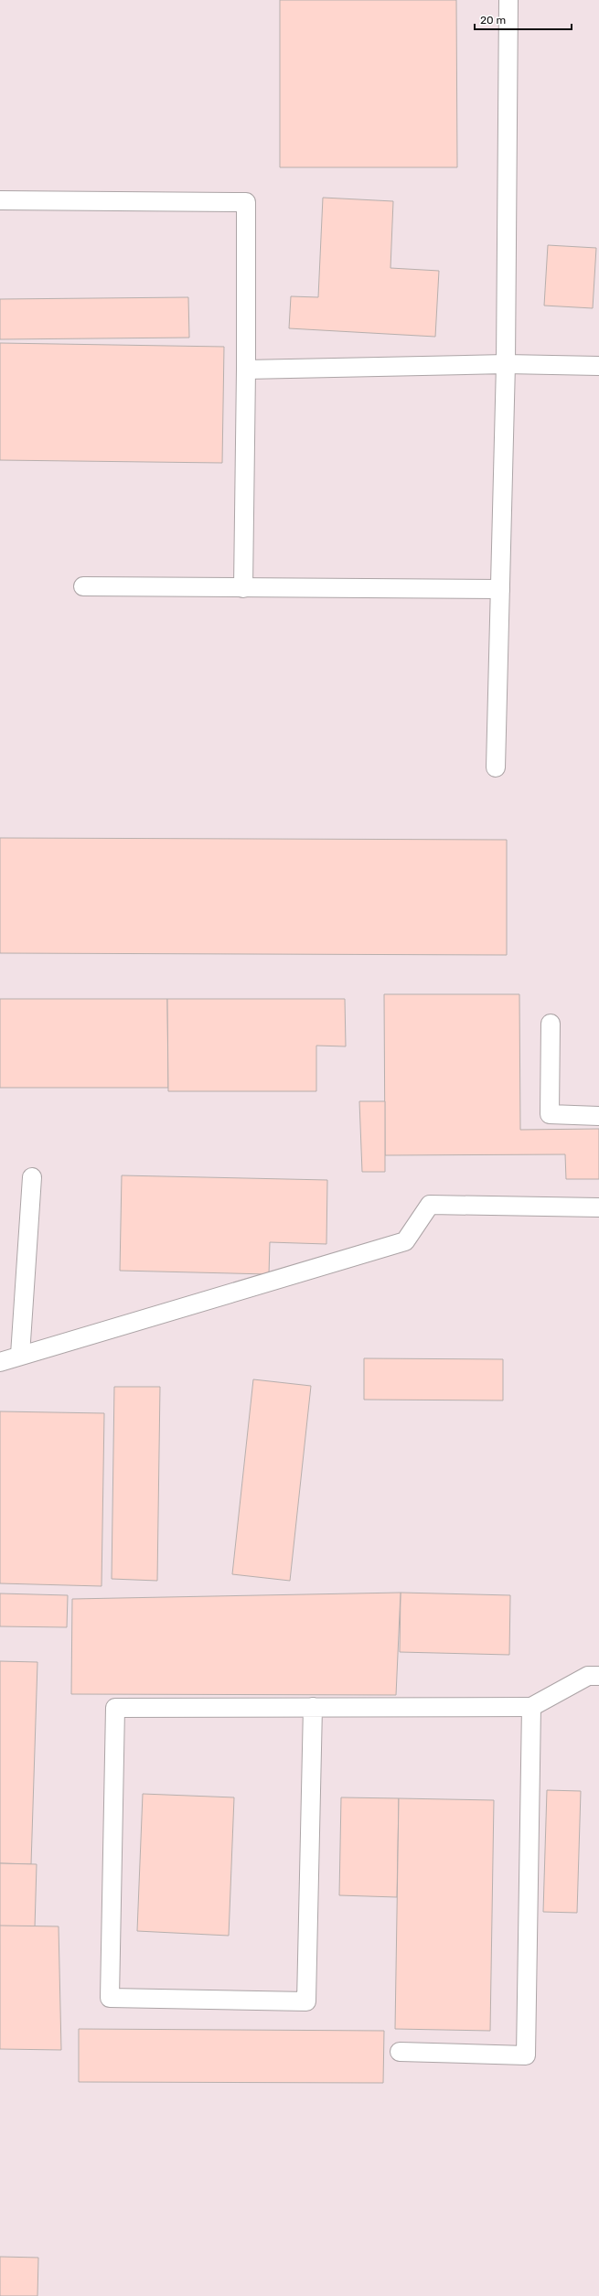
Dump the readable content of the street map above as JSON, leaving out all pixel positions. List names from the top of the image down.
{
  "scale_bar": "20 m"
}
